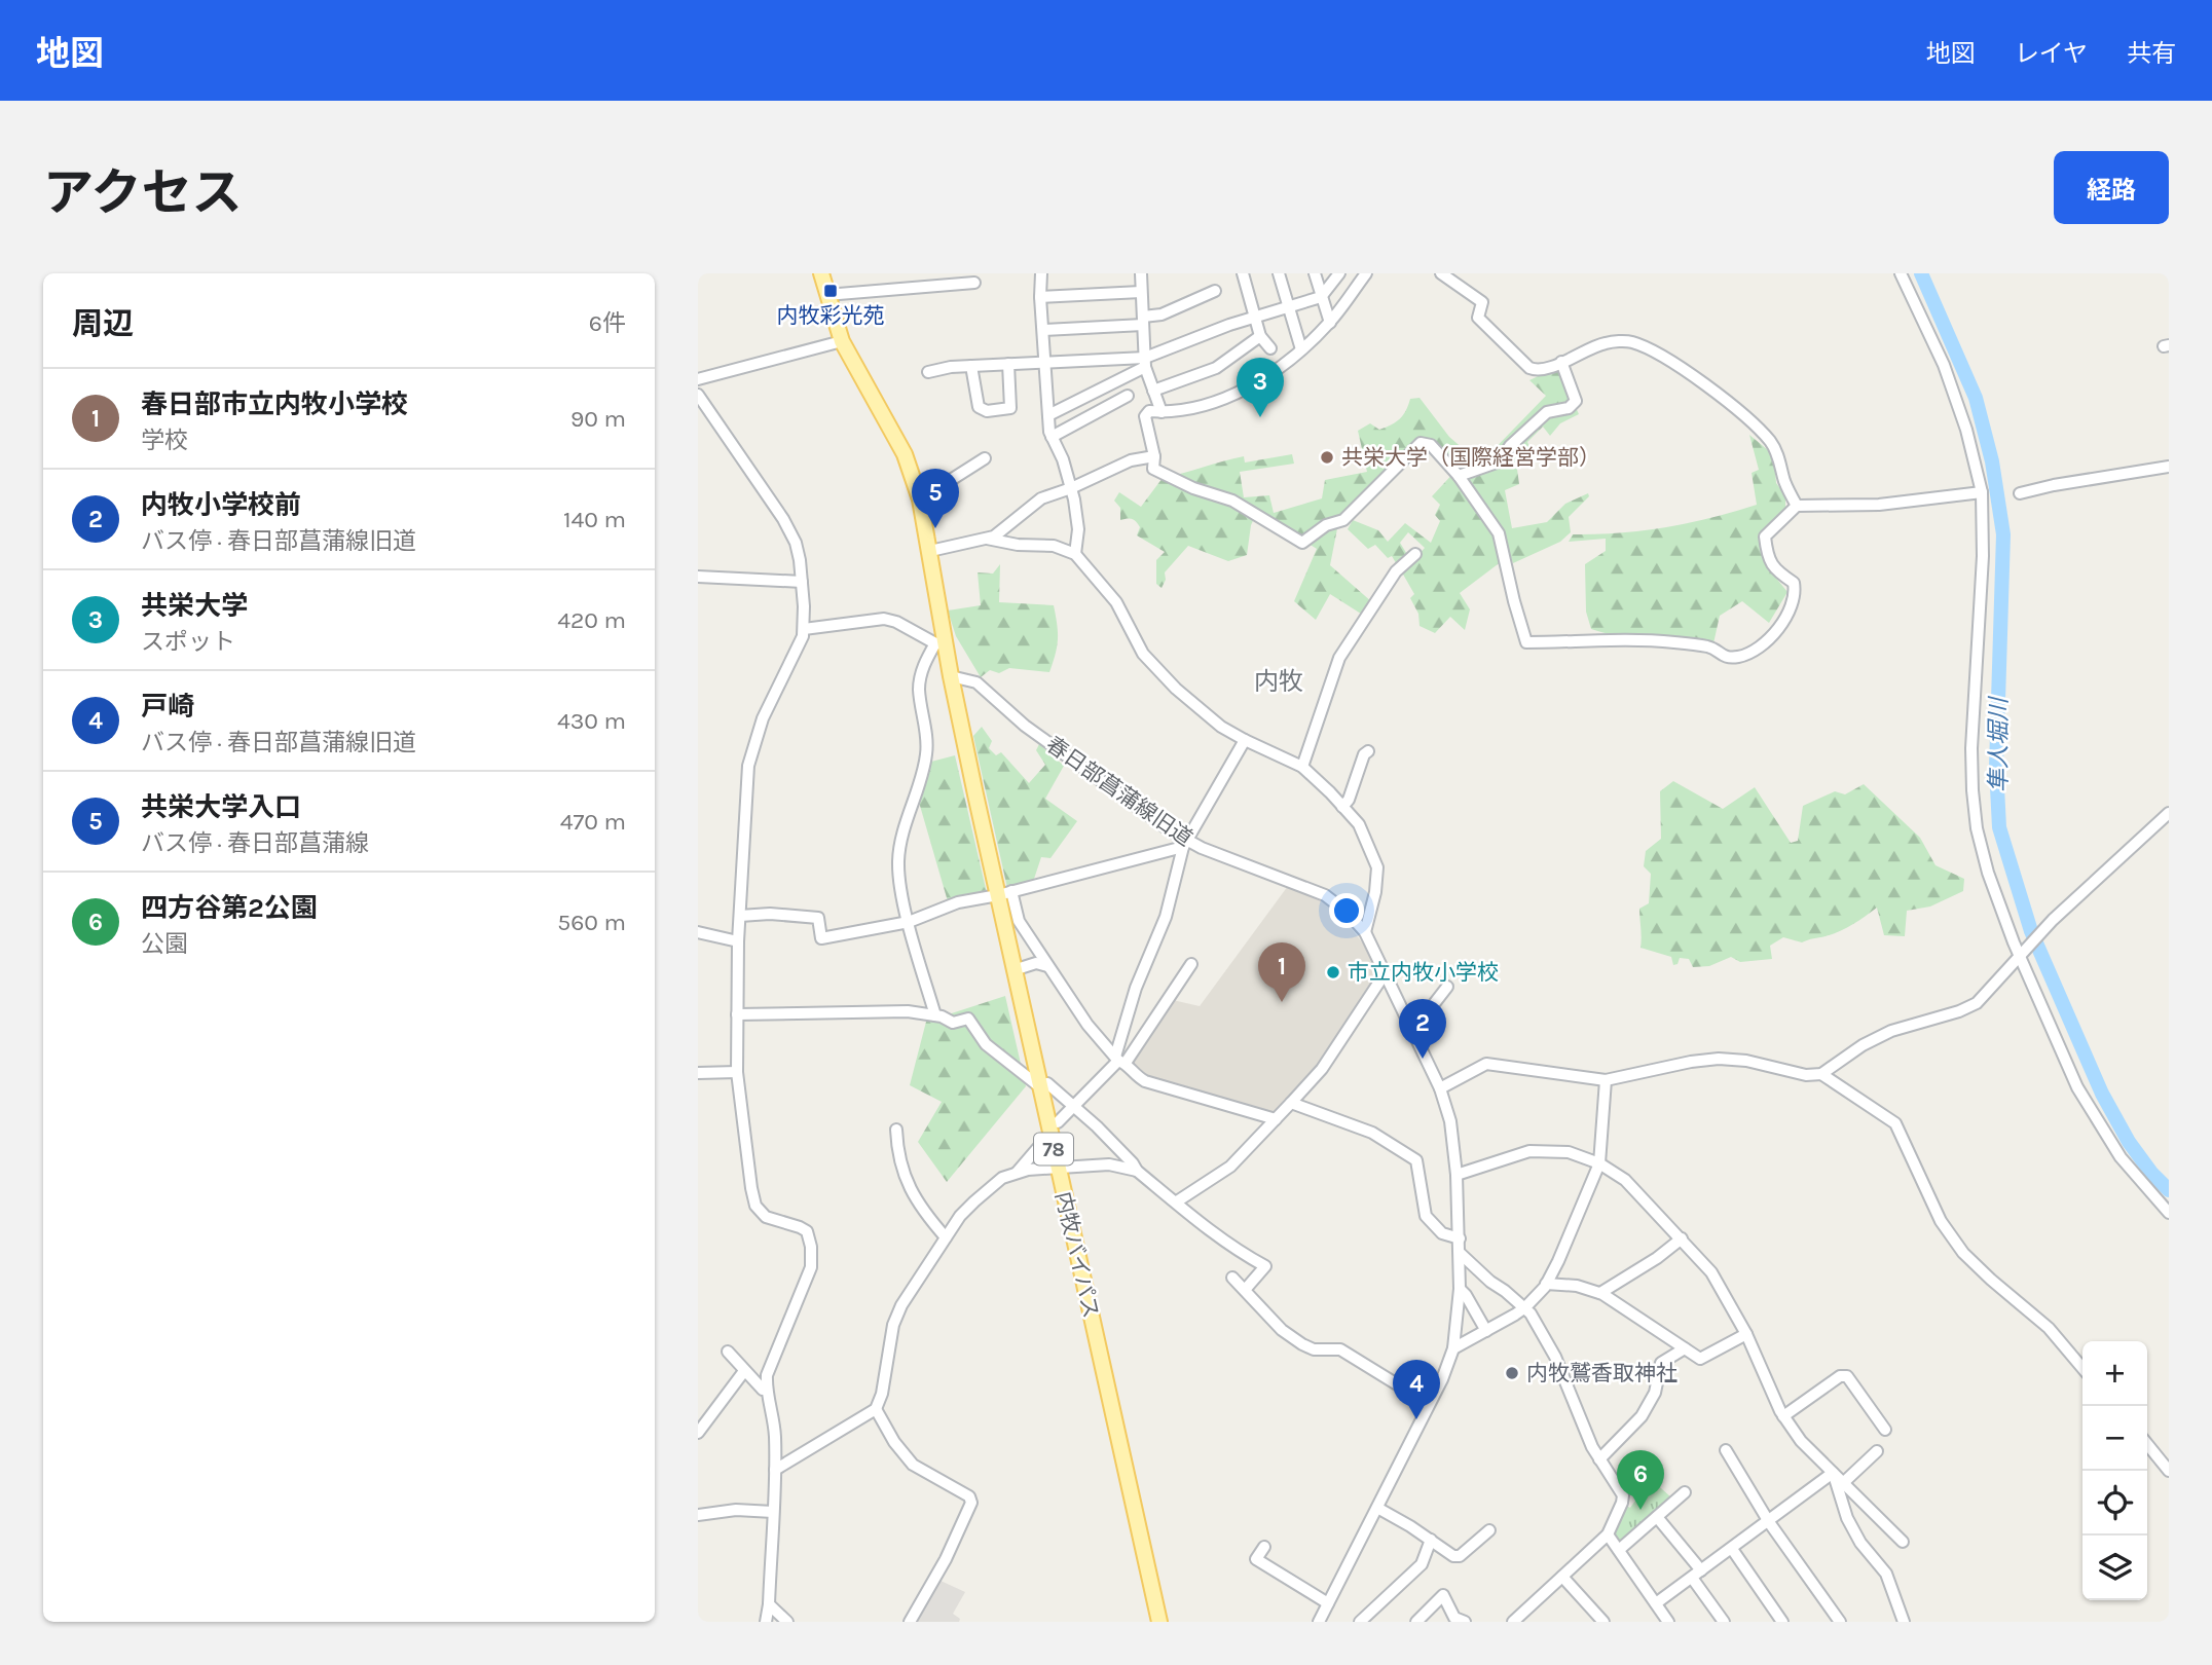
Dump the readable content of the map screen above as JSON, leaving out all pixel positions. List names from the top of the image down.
{
  "streets": {
    "main road": ["78", "内牧バイパス"],
    "street": ["春日部菖蒲線旧道"]
  },
  "crossings": [
    ["春日部菖蒲線旧道", "78"],
    ["春日部菖蒲線旧道", "内牧バイパス"],
    ["78", "内牧バイパス"]
  ],
  "districts": ["内牧"],
  "water": ["隼人堀川"],
  "places": {
    "transit": ["内牧彩光苑"],
    "other": ["共栄大学（国際経営学部）", "市立内牧小学校", "内牧鷲香取神社"]
  },
  "page": {
    "header": "地図",
    "nav": ["地図", "レイヤ", "共有"],
    "title": "アクセス",
    "buttons": "経路",
    "heading": ["周辺", "6件"],
    "pins": [
      "3",
      "5",
      "1",
      "2",
      "4",
      "6"
    ],
    "list": [
      {
        "mark": "1",
        "name": "春日部市立内牧小学校",
        "note": "学校",
        "value": "90 m"
      },
      {
        "mark": "2",
        "name": "内牧小学校前",
        "note": "バス停 · 春日部菖蒲線旧道",
        "value": "140 m"
      },
      {
        "mark": "3",
        "name": "共栄大学",
        "note": "スポット",
        "value": "420 m"
      },
      {
        "mark": "4",
        "name": "戸崎",
        "note": "バス停 · 春日部菖蒲線旧道",
        "value": "430 m"
      },
      {
        "mark": "5",
        "name": "共栄大学入口",
        "note": "バス停 · 春日部菖蒲線",
        "value": "470 m"
      },
      {
        "mark": "6",
        "name": "四方谷第2公園",
        "note": "公園",
        "value": "560 m"
      }
    ],
    "map_buttons": ["+", "−"]
  }
}
